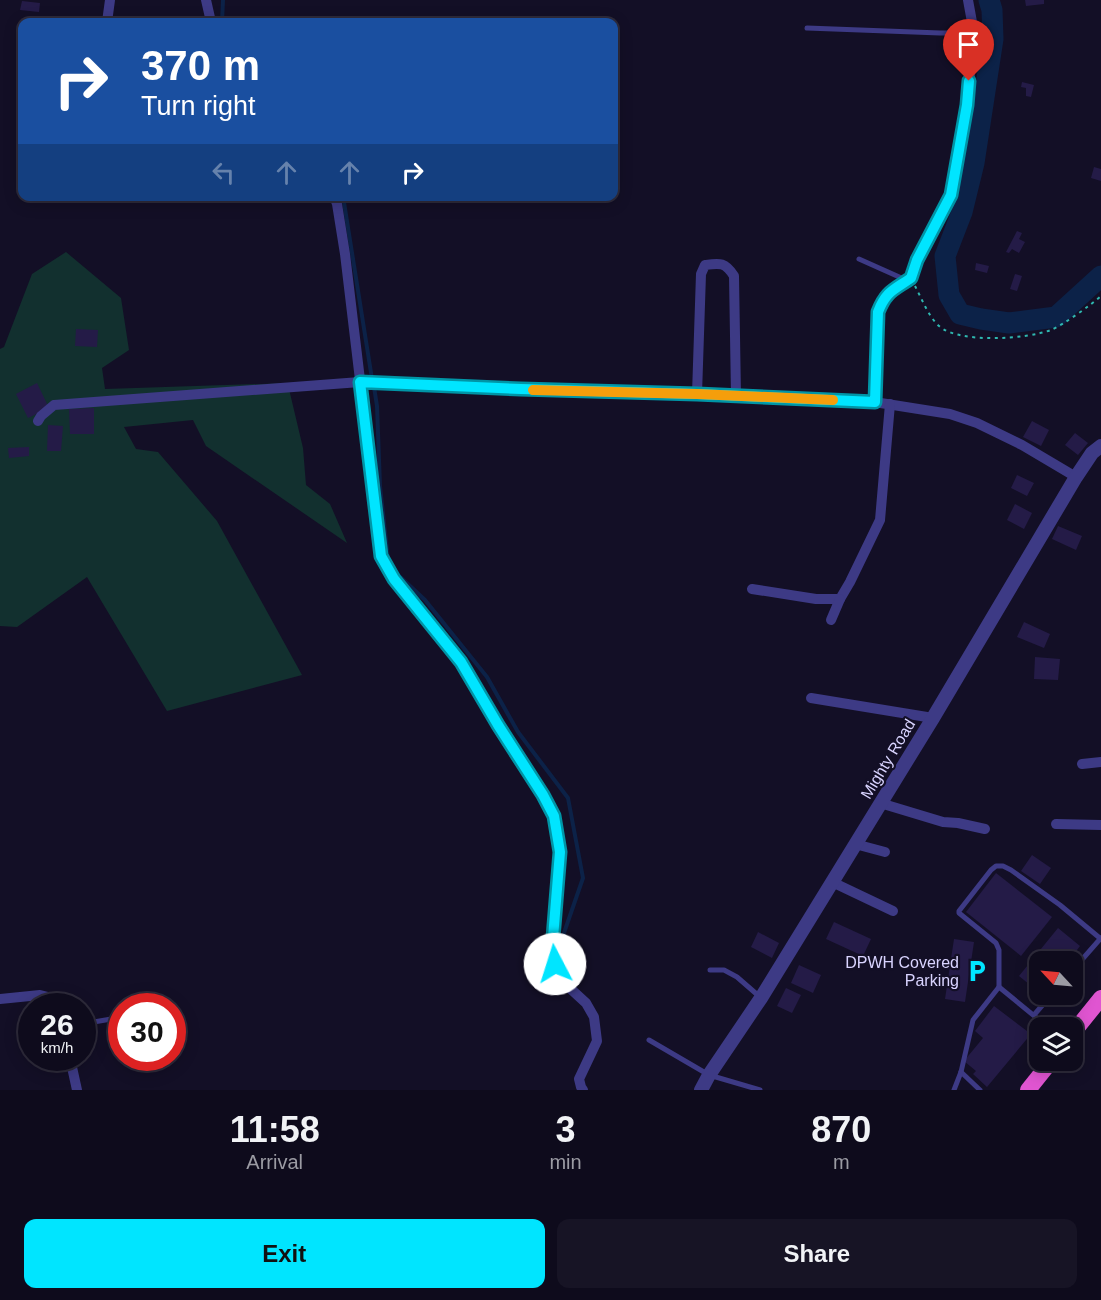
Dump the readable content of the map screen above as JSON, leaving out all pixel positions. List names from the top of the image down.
{
  "streets": {
    "street": ["Mighty Road"]
  },
  "places": {
    "parking": ["DPWH Covered Parking"]
  },
  "north": "top left",
  "page": {
    "turn": ["370 m", "Turn right"],
    "speed": "26 km/h",
    "limit": "30",
    "eta": [
      "11:58",
      "Arrival",
      "3",
      "min",
      "870",
      "m"
    ],
    "buttons": ["Exit", "Share"]
  }
}
